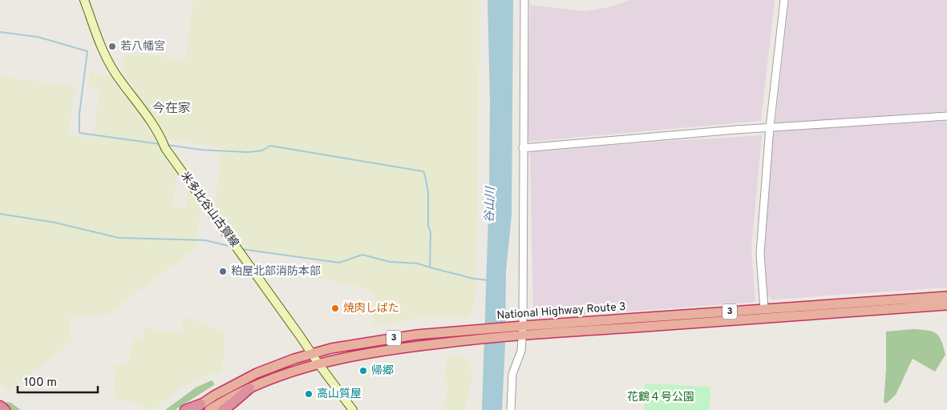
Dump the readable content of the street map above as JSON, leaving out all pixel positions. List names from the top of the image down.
{
  "streets": {
    "highway": ["National Highway Route 3", "3"],
    "main road": ["米多比谷山古賀線"]
  },
  "crossings": [
    ["米多比谷山古賀線", "National Highway Route 3"]
  ],
  "districts": ["今在家"],
  "water": ["谷山川"],
  "parks": ["花鶴４号公園"],
  "places": [
    "若八幡宮",
    "粕屋北部消防本部",
    "焼肉しばた",
    "帰郷",
    "高山質屋"
  ],
  "scale_bar": "100 m"
}
